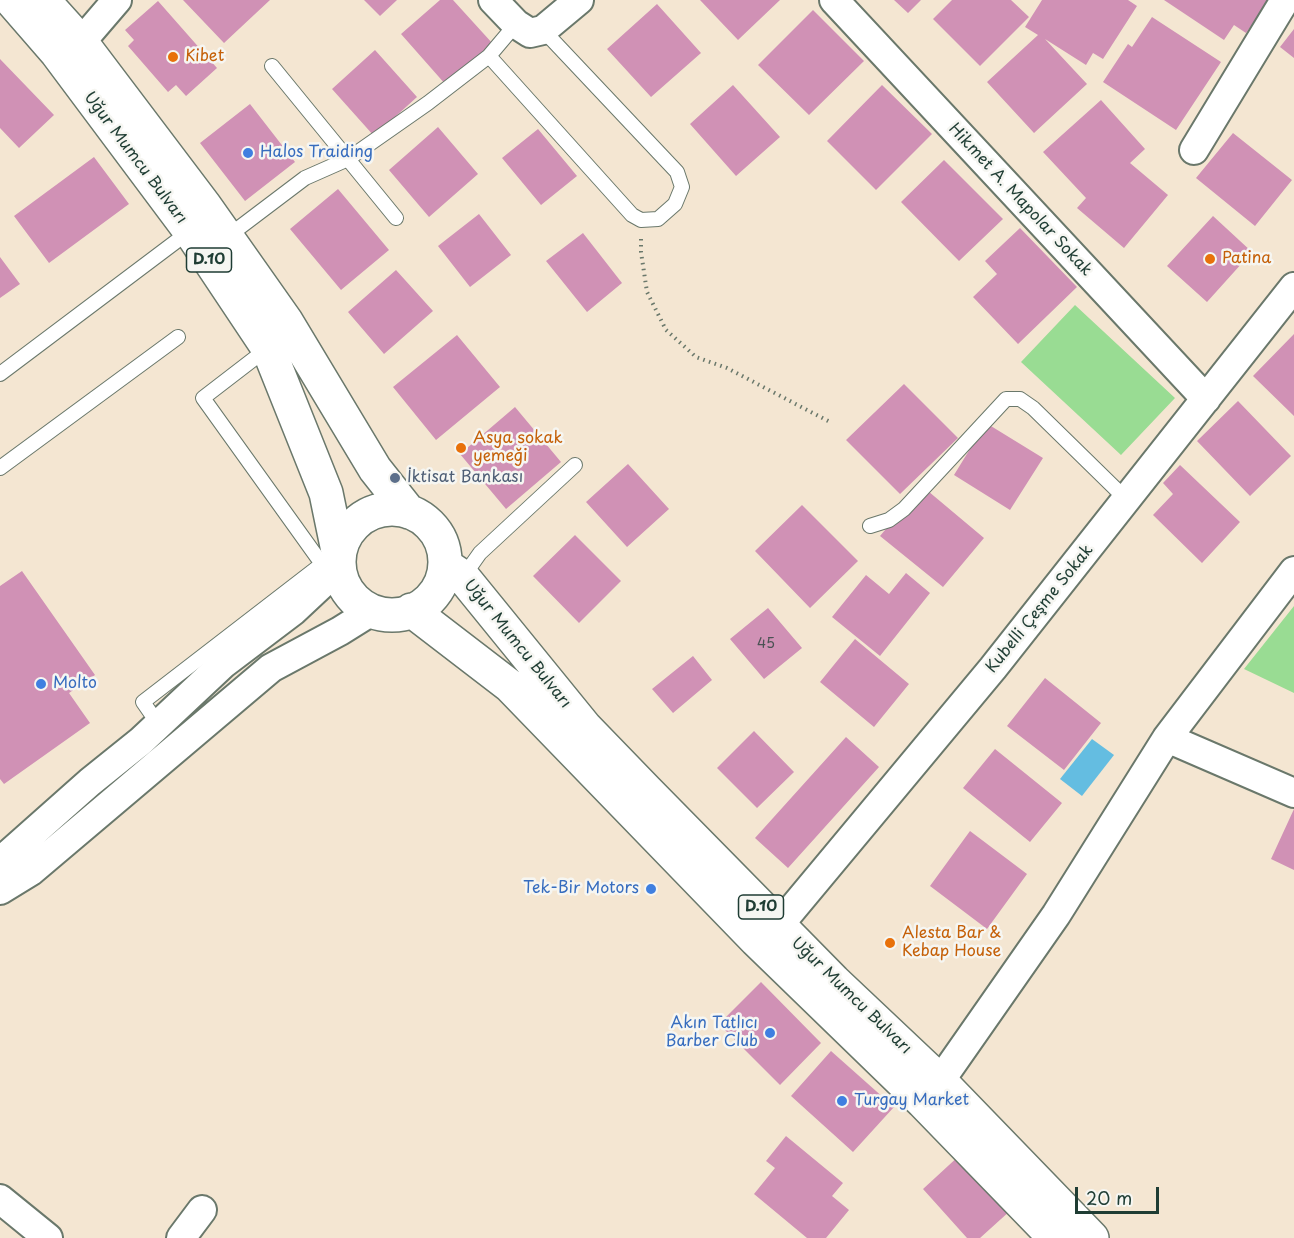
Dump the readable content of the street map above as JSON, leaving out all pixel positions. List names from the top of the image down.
{
  "streets": {
    "main road": ["Uğur Mumcu Bulvarı", "D.10"],
    "street": ["Hikmet A. Mapolar Sokak", "Kubelli Çeşme Sokak"]
  },
  "crossings": [
    ["Uğur Mumcu Bulvarı", "D.10"],
    ["Uğur Mumcu Bulvarı", "Kubelli Çeşme Sokak"],
    ["Hikmet A. Mapolar Sokak", "Kubelli Çeşme Sokak"]
  ],
  "places": [
    "Kibet",
    "Halos Traiding",
    "Patina",
    "Asya sokak yemeği",
    "İktisat Bankası",
    "Molto",
    "Tek-Bir Motors",
    "Alesta Bar & Kebap House",
    "Akın Tatlıcı Barber Club",
    "Turgay Market"
  ],
  "house_numbers": ["45"],
  "scale_bar": "20 m"
}
